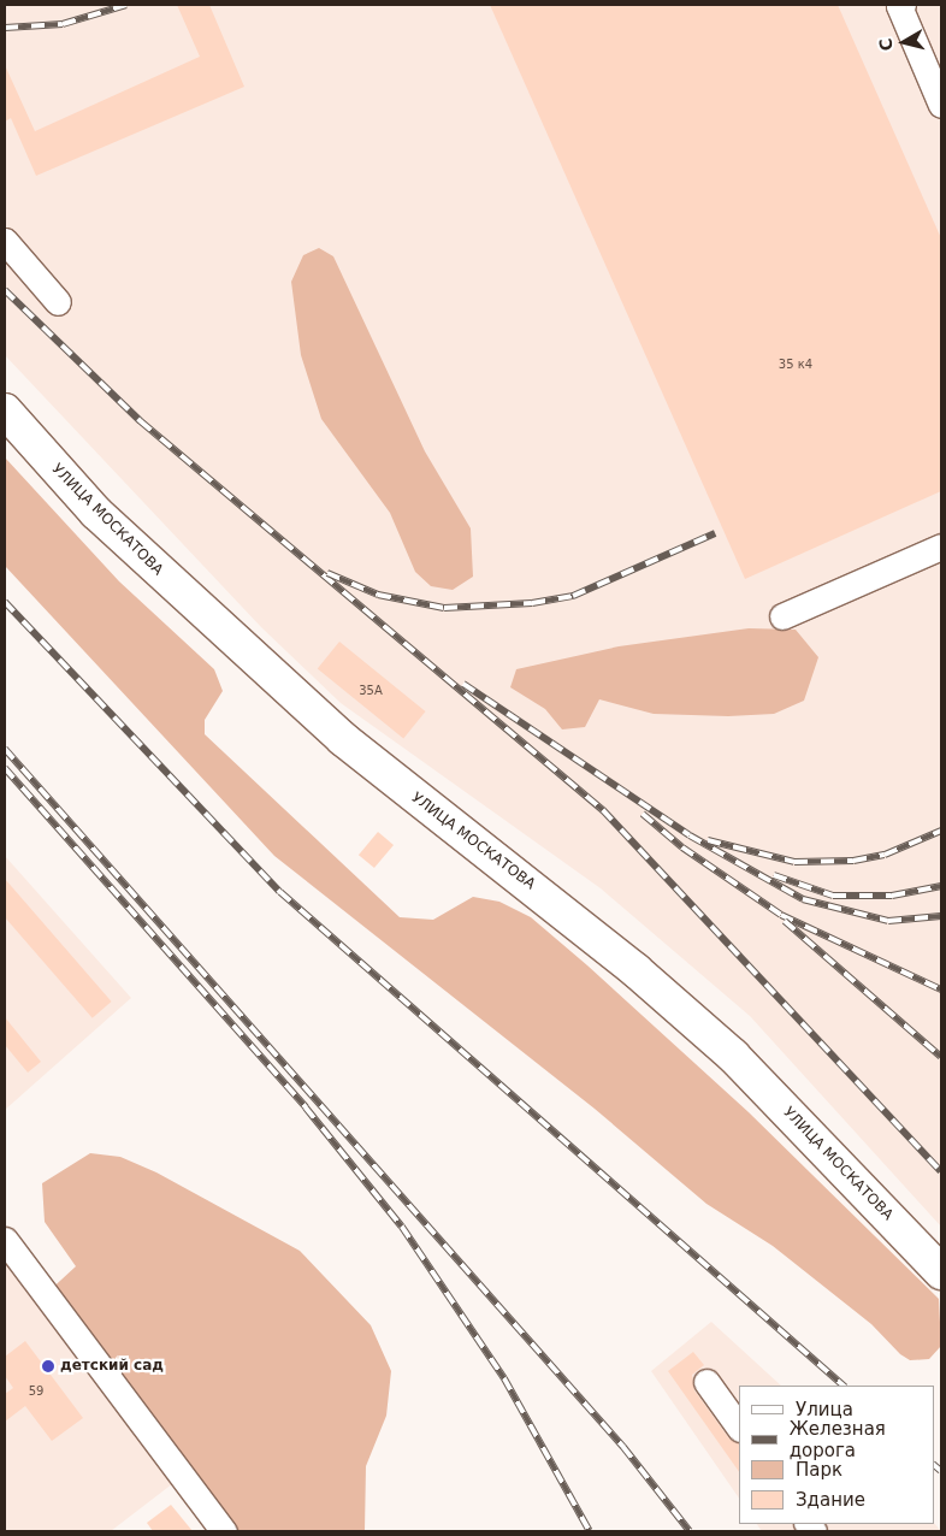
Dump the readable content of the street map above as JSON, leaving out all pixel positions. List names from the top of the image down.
{
  "streets": {
    "main road": ["УЛИЦА МОСКАТОВА"]
  },
  "places": ["детский сад"],
  "house_numbers": ["35 к4", "35А", "59"],
  "legend": [
    "Улица",
    "Железная дорога",
    "Парк",
    "Здание"
  ],
  "north": "left"
}
